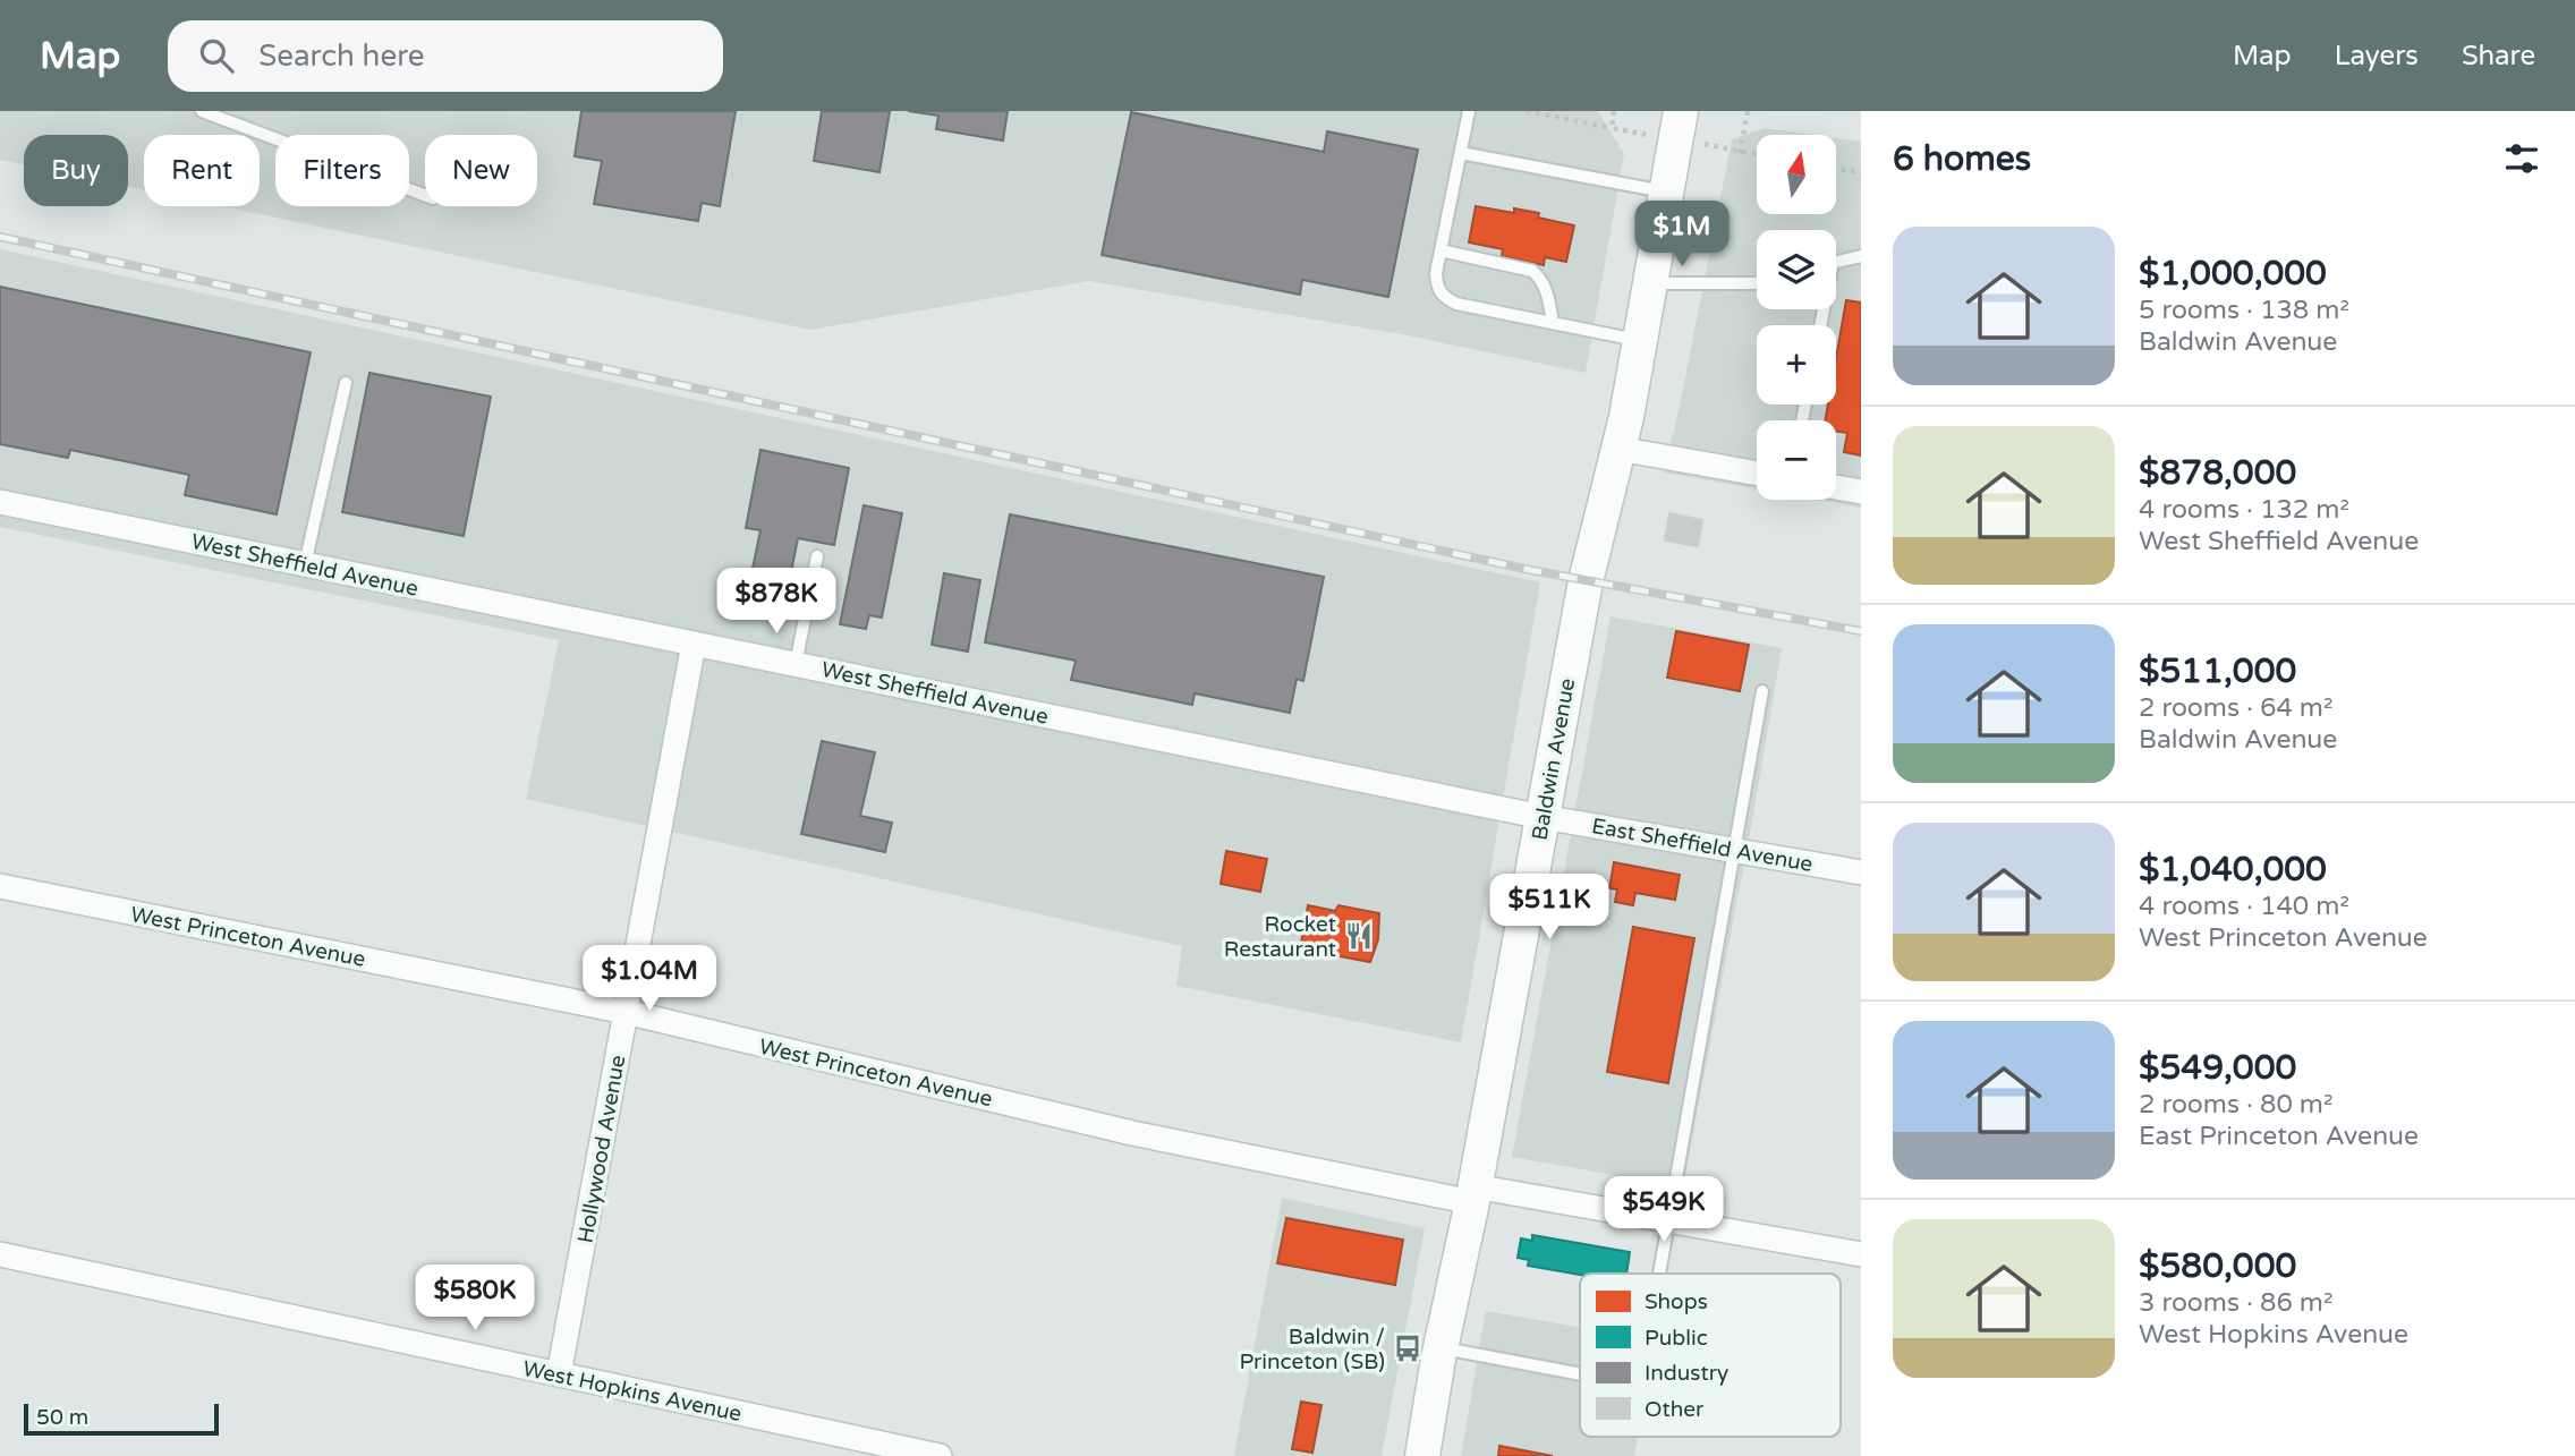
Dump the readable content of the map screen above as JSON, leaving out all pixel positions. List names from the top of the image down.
{
  "streets": {
    "main road": ["Baldwin Avenue"],
    "street": [
      "West Sheffield Avenue",
      "East Sheffield Avenue",
      "West Princeton Avenue",
      "Hollywood Avenue",
      "West Hopkins Avenue"
    ]
  },
  "crossings": [
    ["West Sheffield Avenue", "Baldwin Avenue"],
    ["West Sheffield Avenue", "East Sheffield Avenue"],
    ["West Sheffield Avenue", "Hollywood Avenue"],
    ["Baldwin Avenue", "East Sheffield Avenue"],
    ["Baldwin Avenue", "West Princeton Avenue"],
    ["West Princeton Avenue", "Hollywood Avenue"],
    ["Hollywood Avenue", "West Hopkins Avenue"]
  ],
  "places": {
    "restaurant": ["Rocket Restaurant"],
    "bus stop": ["Baldwin / Princeton (SB)"]
  },
  "legend": [
    "Shops",
    "Public",
    "Industry",
    "Other"
  ],
  "scale_bar": "50 m",
  "north": "top",
  "page": {
    "header": "Map",
    "search": "Search here",
    "nav": ["Map", "Layers", "Share"],
    "heading": "6 homes",
    "map_buttons": ["+", "−"],
    "chip": [
      "Buy",
      "Rent",
      "Filters",
      "New"
    ],
    "price": [
      "$1M",
      "$878K",
      "$511K",
      "$1.04M",
      "$549K",
      "$580K"
    ],
    "list": [
      {
        "name": "$1,000,000",
        "note": "5 rooms · 138 m² · Baldwin Avenue"
      },
      {
        "name": "$878,000",
        "note": "4 rooms · 132 m² · West Sheffield Avenue"
      },
      {
        "name": "$511,000",
        "note": "2 rooms · 64 m² · Baldwin Avenue"
      },
      {
        "name": "$1,040,000",
        "note": "4 rooms · 140 m² · West Princeton Avenue"
      },
      {
        "name": "$549,000",
        "note": "2 rooms · 80 m² · East Princeton Avenue"
      },
      {
        "name": "$580,000",
        "note": "3 rooms · 86 m² · West Hopkins Avenue"
      }
    ],
    "scale": "50 m"
  }
}
